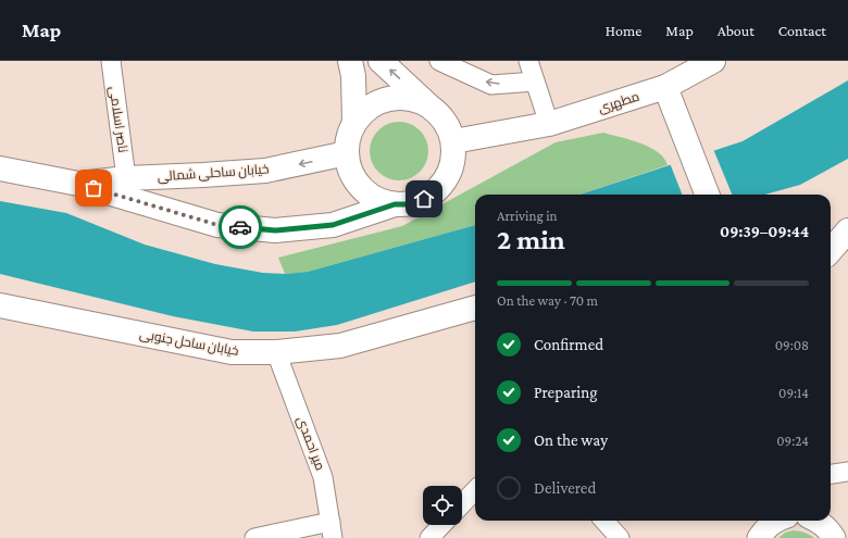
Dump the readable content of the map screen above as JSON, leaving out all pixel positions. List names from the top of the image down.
{
  "streets": {
    "main road": ["مطهری", "خیابان ساحلی شمالی", "خیابان ساحل جنوبی"],
    "street": ["ناصر اسلامی", "میر احمدی"]
  },
  "crossings": [
    ["مطهری", "خیابان ساحلی شمالی"],
    ["ناصر اسلامی", "خیابان ساحلی شمالی"],
    ["خیابان ساحل جنوبی", "میر احمدی"]
  ],
  "page": {
    "header": "Map",
    "nav": [
      "Home",
      "Map",
      "About",
      "Contact"
    ],
    "heading": ["2 min", "Arriving in", "09:39–09:44"],
    "bar": "On the way · 70 m",
    "list": [
      ["Confirmed", "09:08"],
      ["Preparing", "09:14"],
      ["On the way", "09:24"],
      "Delivered"
    ]
  }
}
